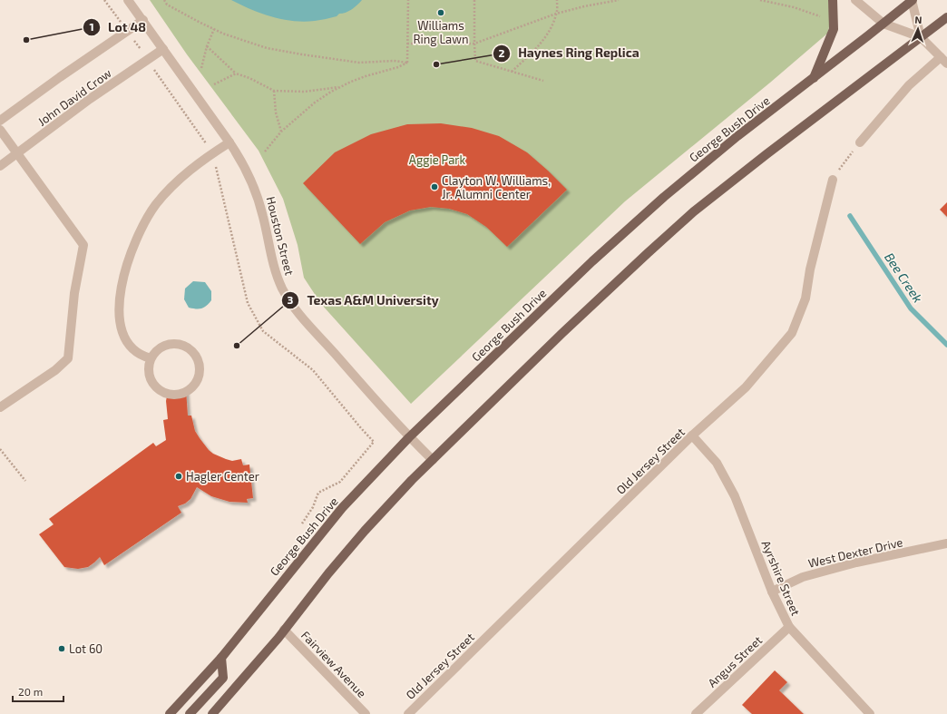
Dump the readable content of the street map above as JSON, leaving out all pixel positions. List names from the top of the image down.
{
  "streets": {
    "main road": ["George Bush Drive"],
    "street": [
      "John David Crow",
      "Houston Street",
      "Old Jersey Street",
      "West Dexter Drive",
      "Ayrshire Street",
      "Angus Street",
      "Fairview Avenue"
    ]
  },
  "crossings": [
    ["John David Crow", "Houston Street"],
    ["George Bush Drive", "Houston Street"],
    ["Old Jersey Street", "Ayrshire Street"],
    ["West Dexter Drive", "Ayrshire Street"],
    ["Ayrshire Street", "Angus Street"]
  ],
  "water": ["Bee Creek"],
  "parks": ["Aggie Park"],
  "places": [
    "Williams Ring Lawn",
    "Lot 48",
    "Haynes Ring Replica",
    "Clayton W. Williams, Jr. Alumni Center",
    "Texas A&M University",
    "Hagler Center",
    "Lot 60"
  ],
  "scale_bar": "20 m",
  "north": "top"
}
